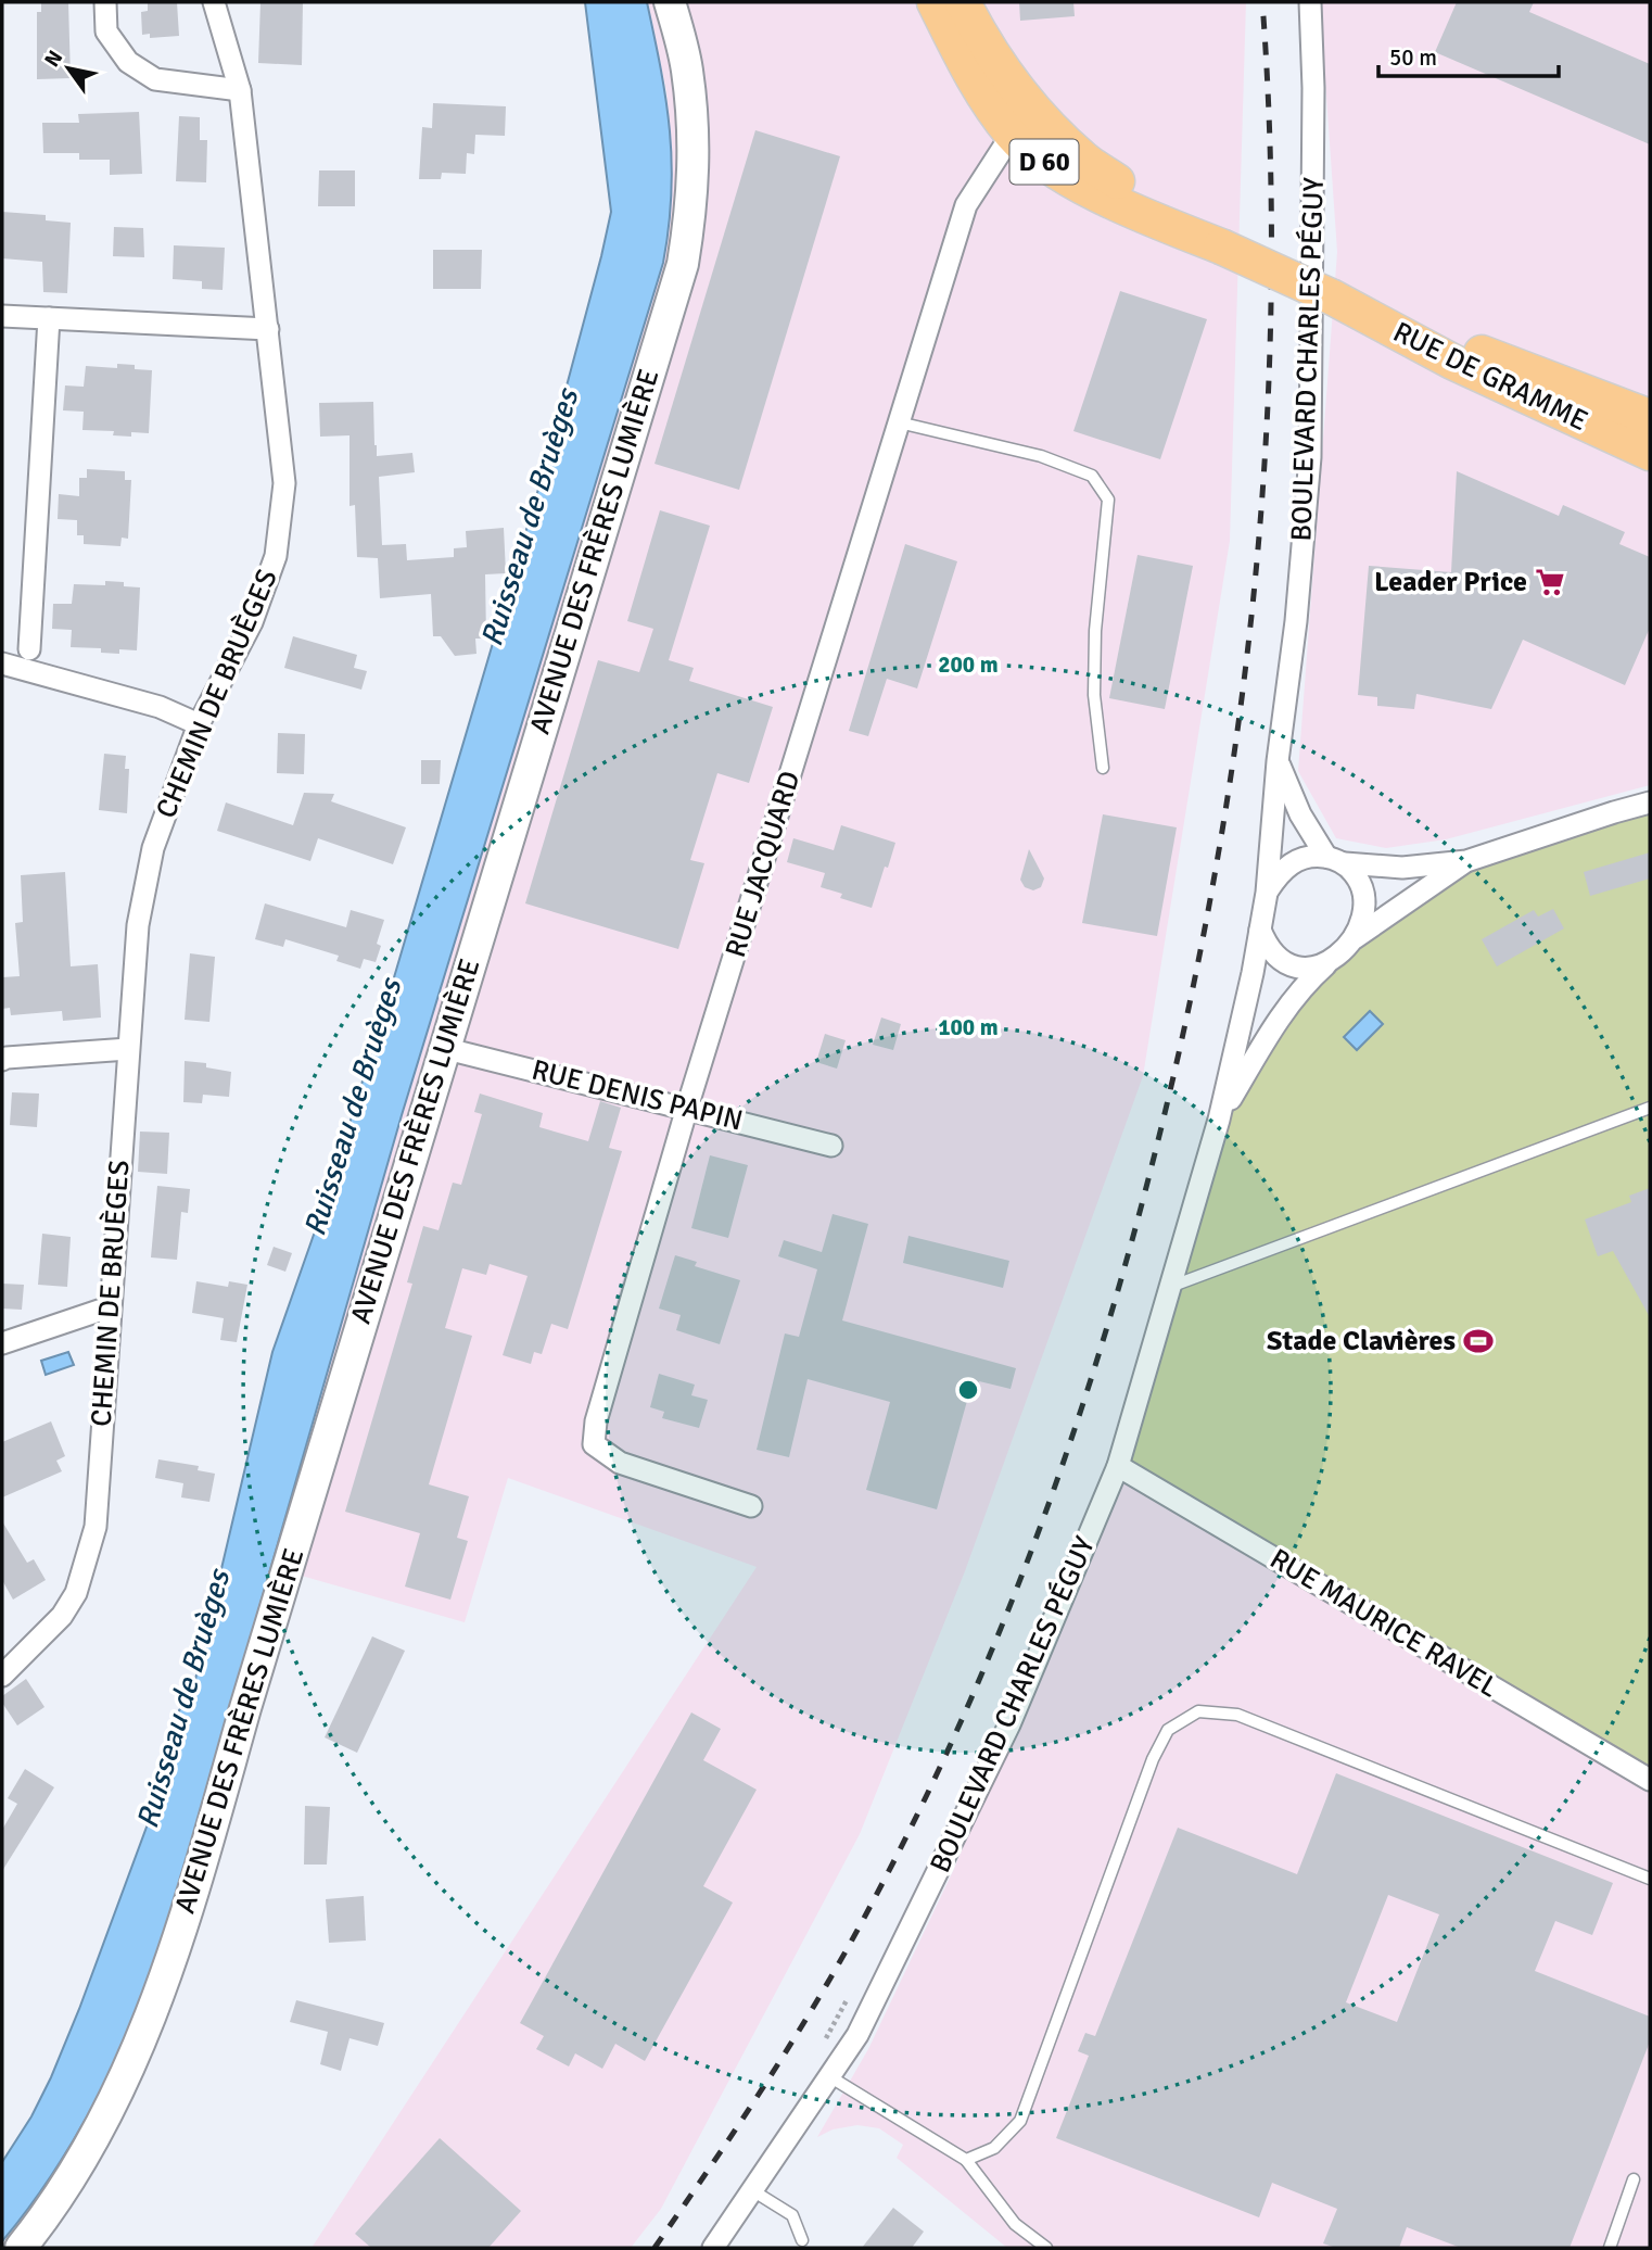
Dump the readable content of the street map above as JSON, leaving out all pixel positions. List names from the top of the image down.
{
  "streets": {
    "main road": ["D 60", "RUE DE GRAMME"],
    "street": [
      "BOULEVARD CHARLES PÉGUY",
      "AVENUE DES FRÈRES LUMIÈRE",
      "CHEMIN DE BRUÈGES",
      "RUE JACQUARD",
      "RUE DENIS PAPIN",
      "RUE MAURICE RAVEL"
    ]
  },
  "crossings": [
    ["BOULEVARD CHARLES PÉGUY", "RUE MAURICE RAVEL"],
    ["RUE DE GRAMME", "RUE JACQUARD"],
    ["AVENUE DES FRÈRES LUMIÈRE", "RUE DENIS PAPIN"],
    ["RUE JACQUARD", "RUE DENIS PAPIN"]
  ],
  "water": ["Ruisseau de Bruèges"],
  "places": {
    "supermarket": ["Leader Price"],
    "sports": ["Stade Clavières"]
  },
  "scale_bar": "50 m",
  "north": "top left",
  "rings": ["200 m", "100 m"]
}
